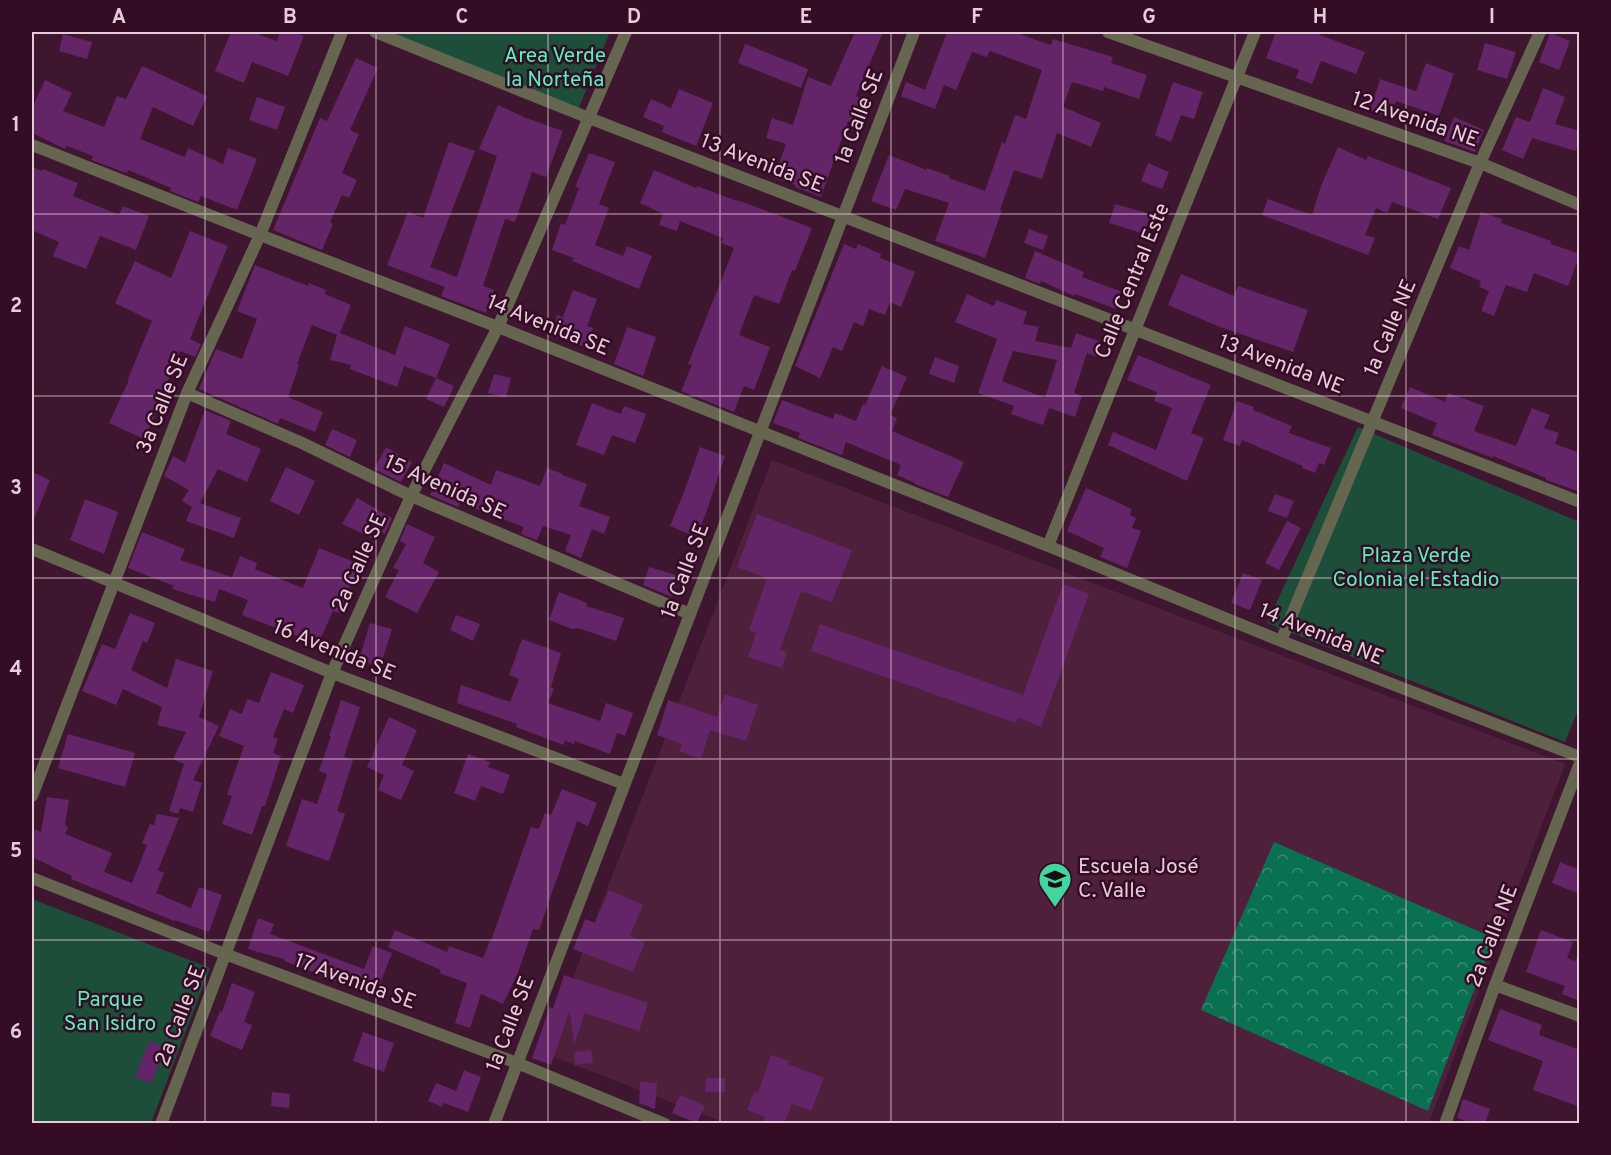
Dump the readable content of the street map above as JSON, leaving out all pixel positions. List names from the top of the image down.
{
  "streets": {
    "street": [
      "1a Calle SE",
      "12 Avenida NE",
      "13 Avenida SE",
      "Calle Central Este",
      "14 Avenida SE",
      "1a Calle NE",
      "13 Avenida NE",
      "3a Calle SE",
      "15 Avenida SE",
      "2a Calle SE",
      "14 Avenida NE",
      "16 Avenida SE",
      "2a Calle NE",
      "17 Avenida SE"
    ]
  },
  "crossings": [
    ["1a Calle SE", "13 Avenida SE"],
    ["1a Calle SE", "14 Avenida SE"],
    ["1a Calle SE", "15 Avenida SE"],
    ["1a Calle SE", "16 Avenida SE"],
    ["1a Calle SE", "17 Avenida SE"],
    ["12 Avenida NE", "Calle Central Este"],
    ["12 Avenida NE", "1a Calle NE"],
    ["13 Avenida SE", "Calle Central Este"],
    ["13 Avenida SE", "13 Avenida NE"],
    ["13 Avenida SE", "2a Calle SE"],
    ["Calle Central Este", "14 Avenida SE"],
    ["Calle Central Este", "13 Avenida NE"],
    ["Calle Central Este", "14 Avenida NE"],
    ["14 Avenida SE", "3a Calle SE"],
    ["14 Avenida SE", "2a Calle SE"],
    ["14 Avenida SE", "14 Avenida NE"],
    ["1a Calle NE", "13 Avenida NE"],
    ["1a Calle NE", "14 Avenida NE"],
    ["3a Calle SE", "15 Avenida SE"],
    ["3a Calle SE", "16 Avenida SE"],
    ["15 Avenida SE", "2a Calle SE"],
    ["2a Calle SE", "16 Avenida SE"],
    ["2a Calle SE", "17 Avenida SE"]
  ],
  "parks": ["Area Verde la Norteña", "Plaza Verde Colonia el Estadio", "Parque San Isidro"],
  "places": {
    "school or university": ["Escuela José C. Valle"]
  },
  "grid": {
    "columns": [
      "A",
      "B",
      "C",
      "D",
      "E",
      "F",
      "G",
      "H",
      "I"
    ],
    "rows": [
      "1",
      "2",
      "3",
      "4",
      "5",
      "6"
    ]
  }
}
